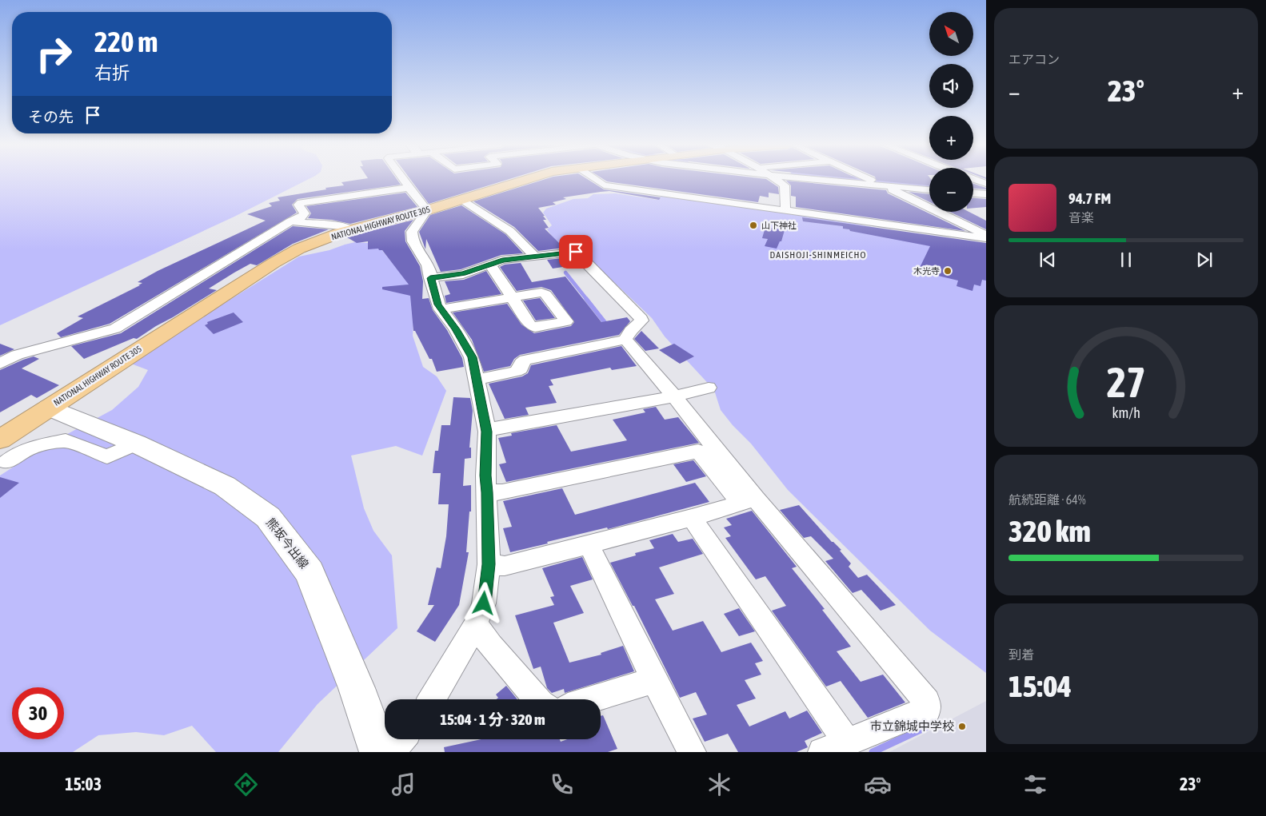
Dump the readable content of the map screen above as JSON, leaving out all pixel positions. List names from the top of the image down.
{
  "streets": {
    "highway": ["NATIONAL HIGHWAY ROUTE 305"],
    "main road": ["熊坂今出線"]
  },
  "crossings": [
    ["NATIONAL HIGHWAY ROUTE 305", "熊坂今出線"]
  ],
  "districts": ["DAISHOJI-SHINMEICHO"],
  "places": ["山下神社", "木光寺", "市立錦城中学校"],
  "north": "top left",
  "page": {
    "tile": [
      "エアコン",
      ["航続距離 · 64%", "320 km"],
      ["到着", "15:04"]
    ],
    "map_buttons": ["+", "−"],
    "turn": ["220 m", "右折"],
    "heat": ["−", "23°", "+"],
    "then": "その先",
    "song": ["94.7 FM", "音楽"],
    "limit": "30",
    "trip": "15:04 · 1 分 · 320 m",
    "tabs": ["15:03", "23°"],
    "gauge": ["27", "km/h"]
  }
}
